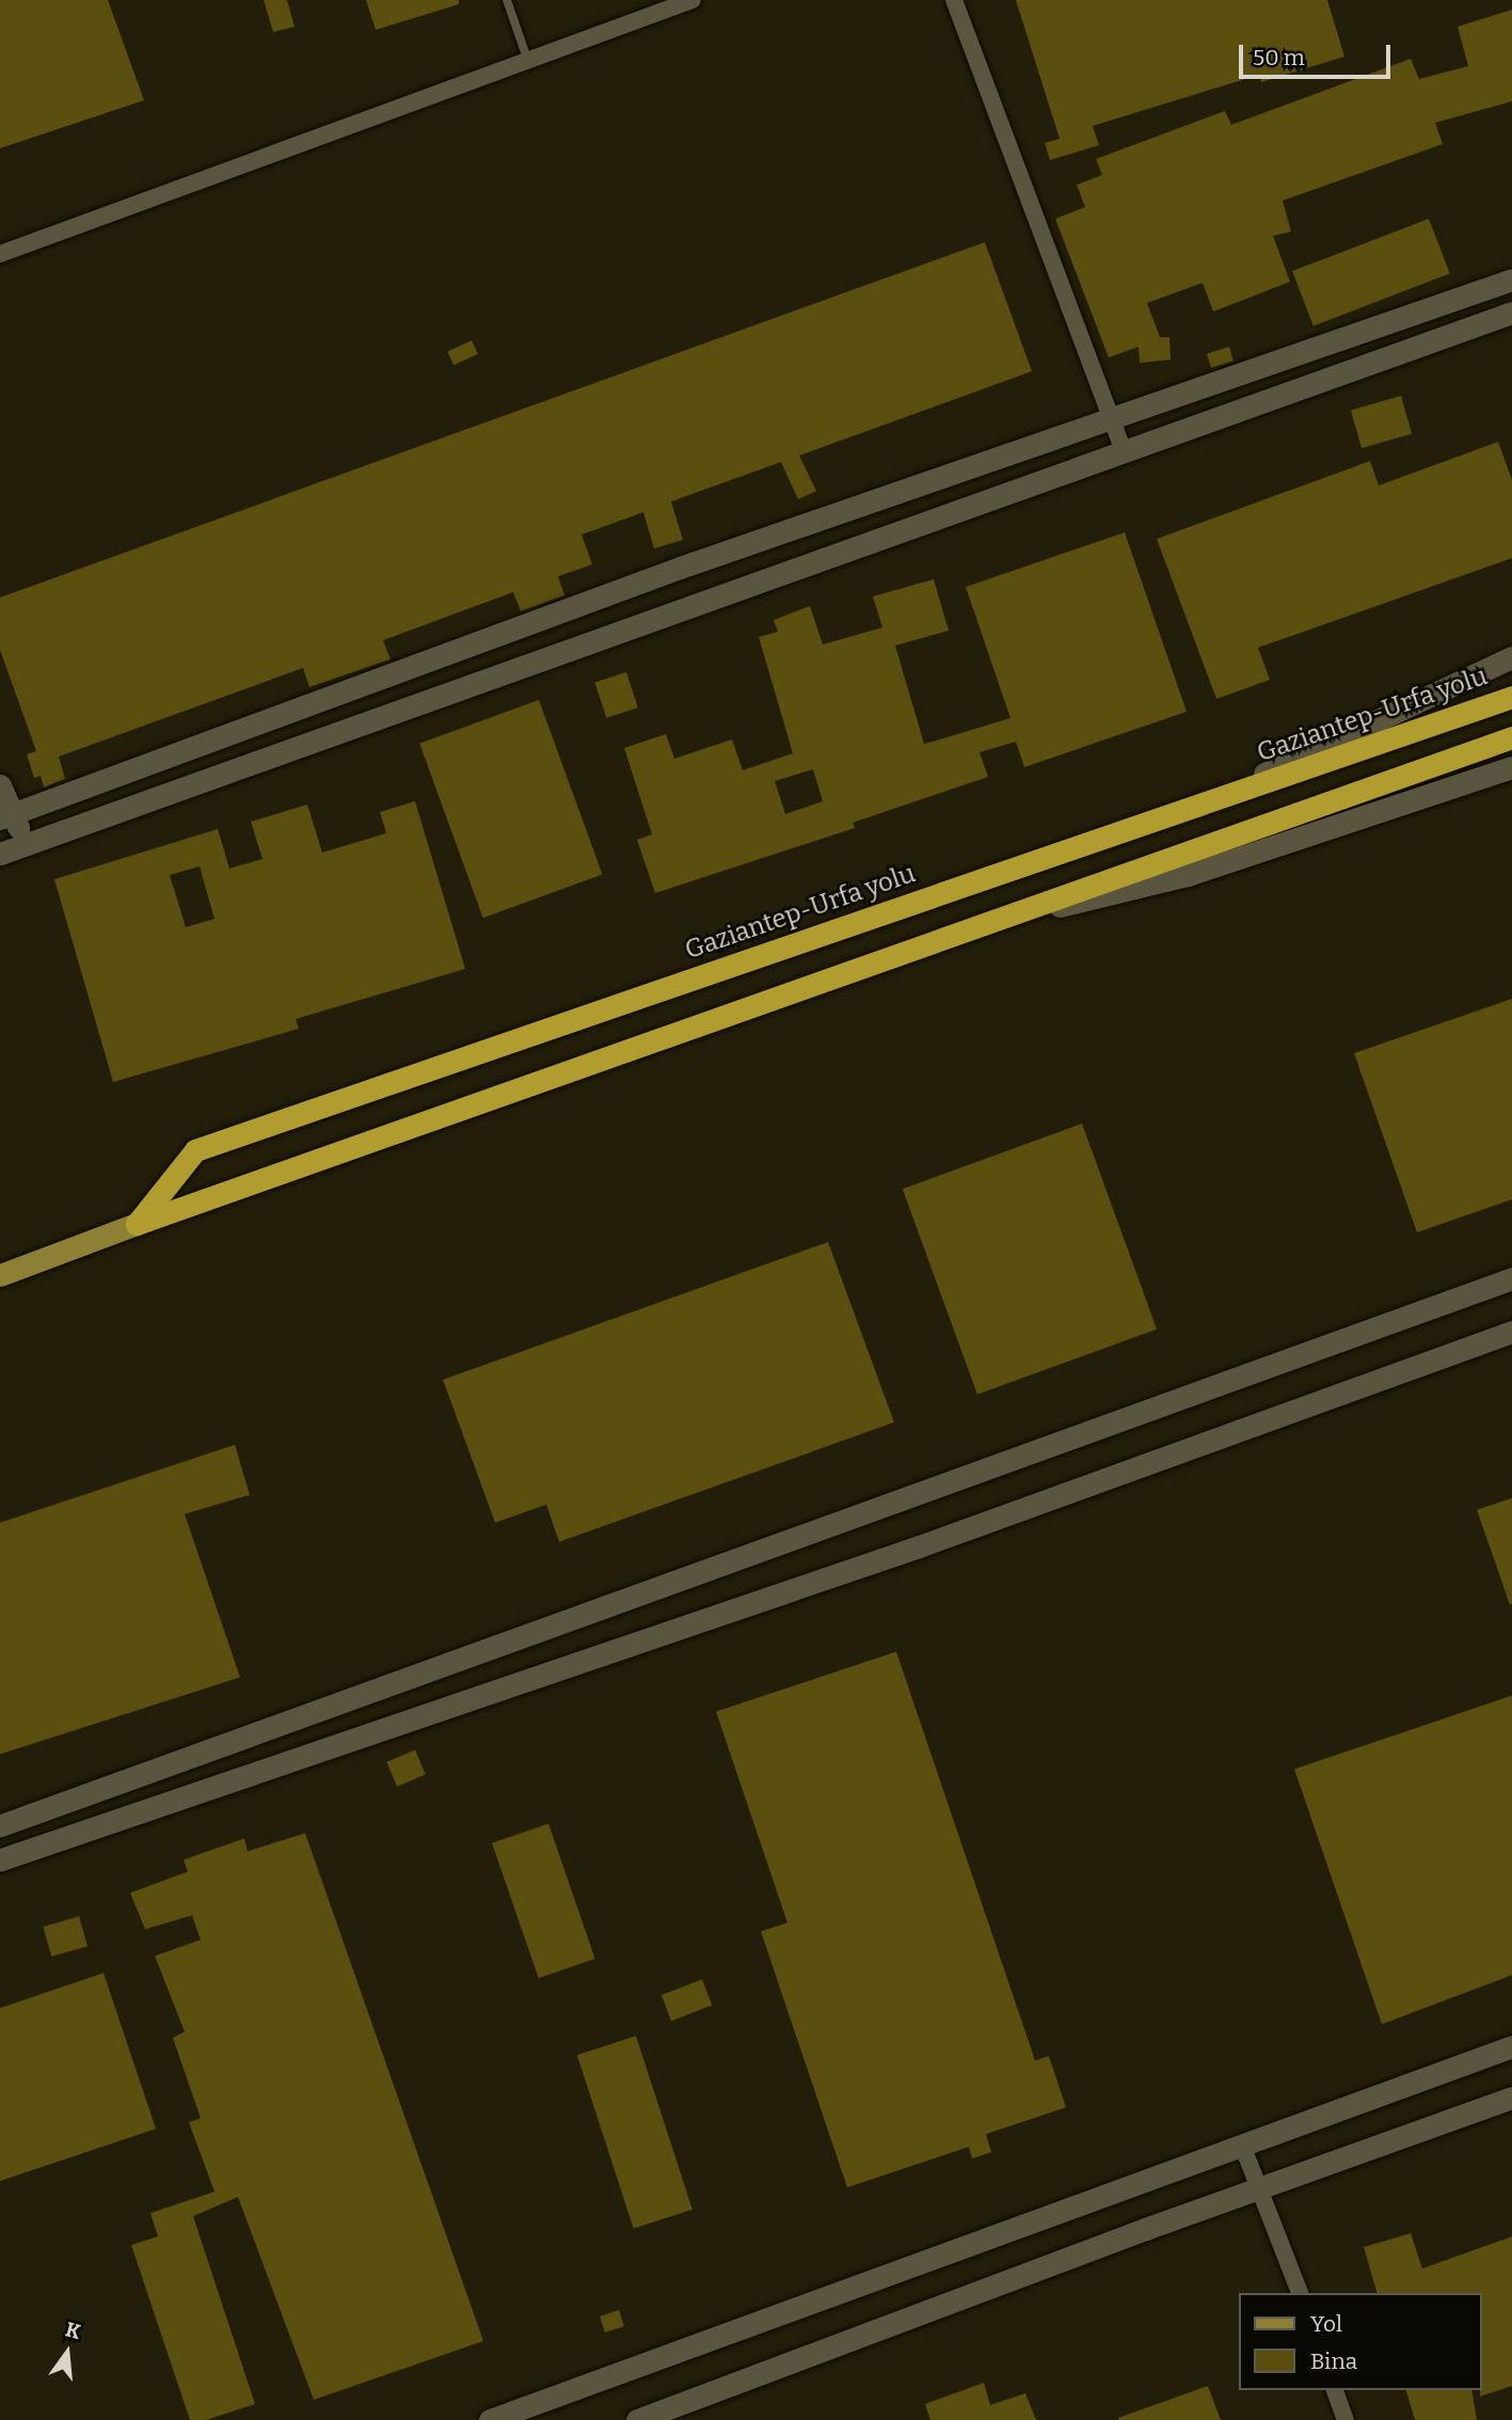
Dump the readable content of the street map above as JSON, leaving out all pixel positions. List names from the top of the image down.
{
  "streets": {
    "highway": ["Gaziantep-Urfa yolu"]
  },
  "legend": ["Yol", "Bina"],
  "scale_bar": "50 m",
  "north": "top"
}
